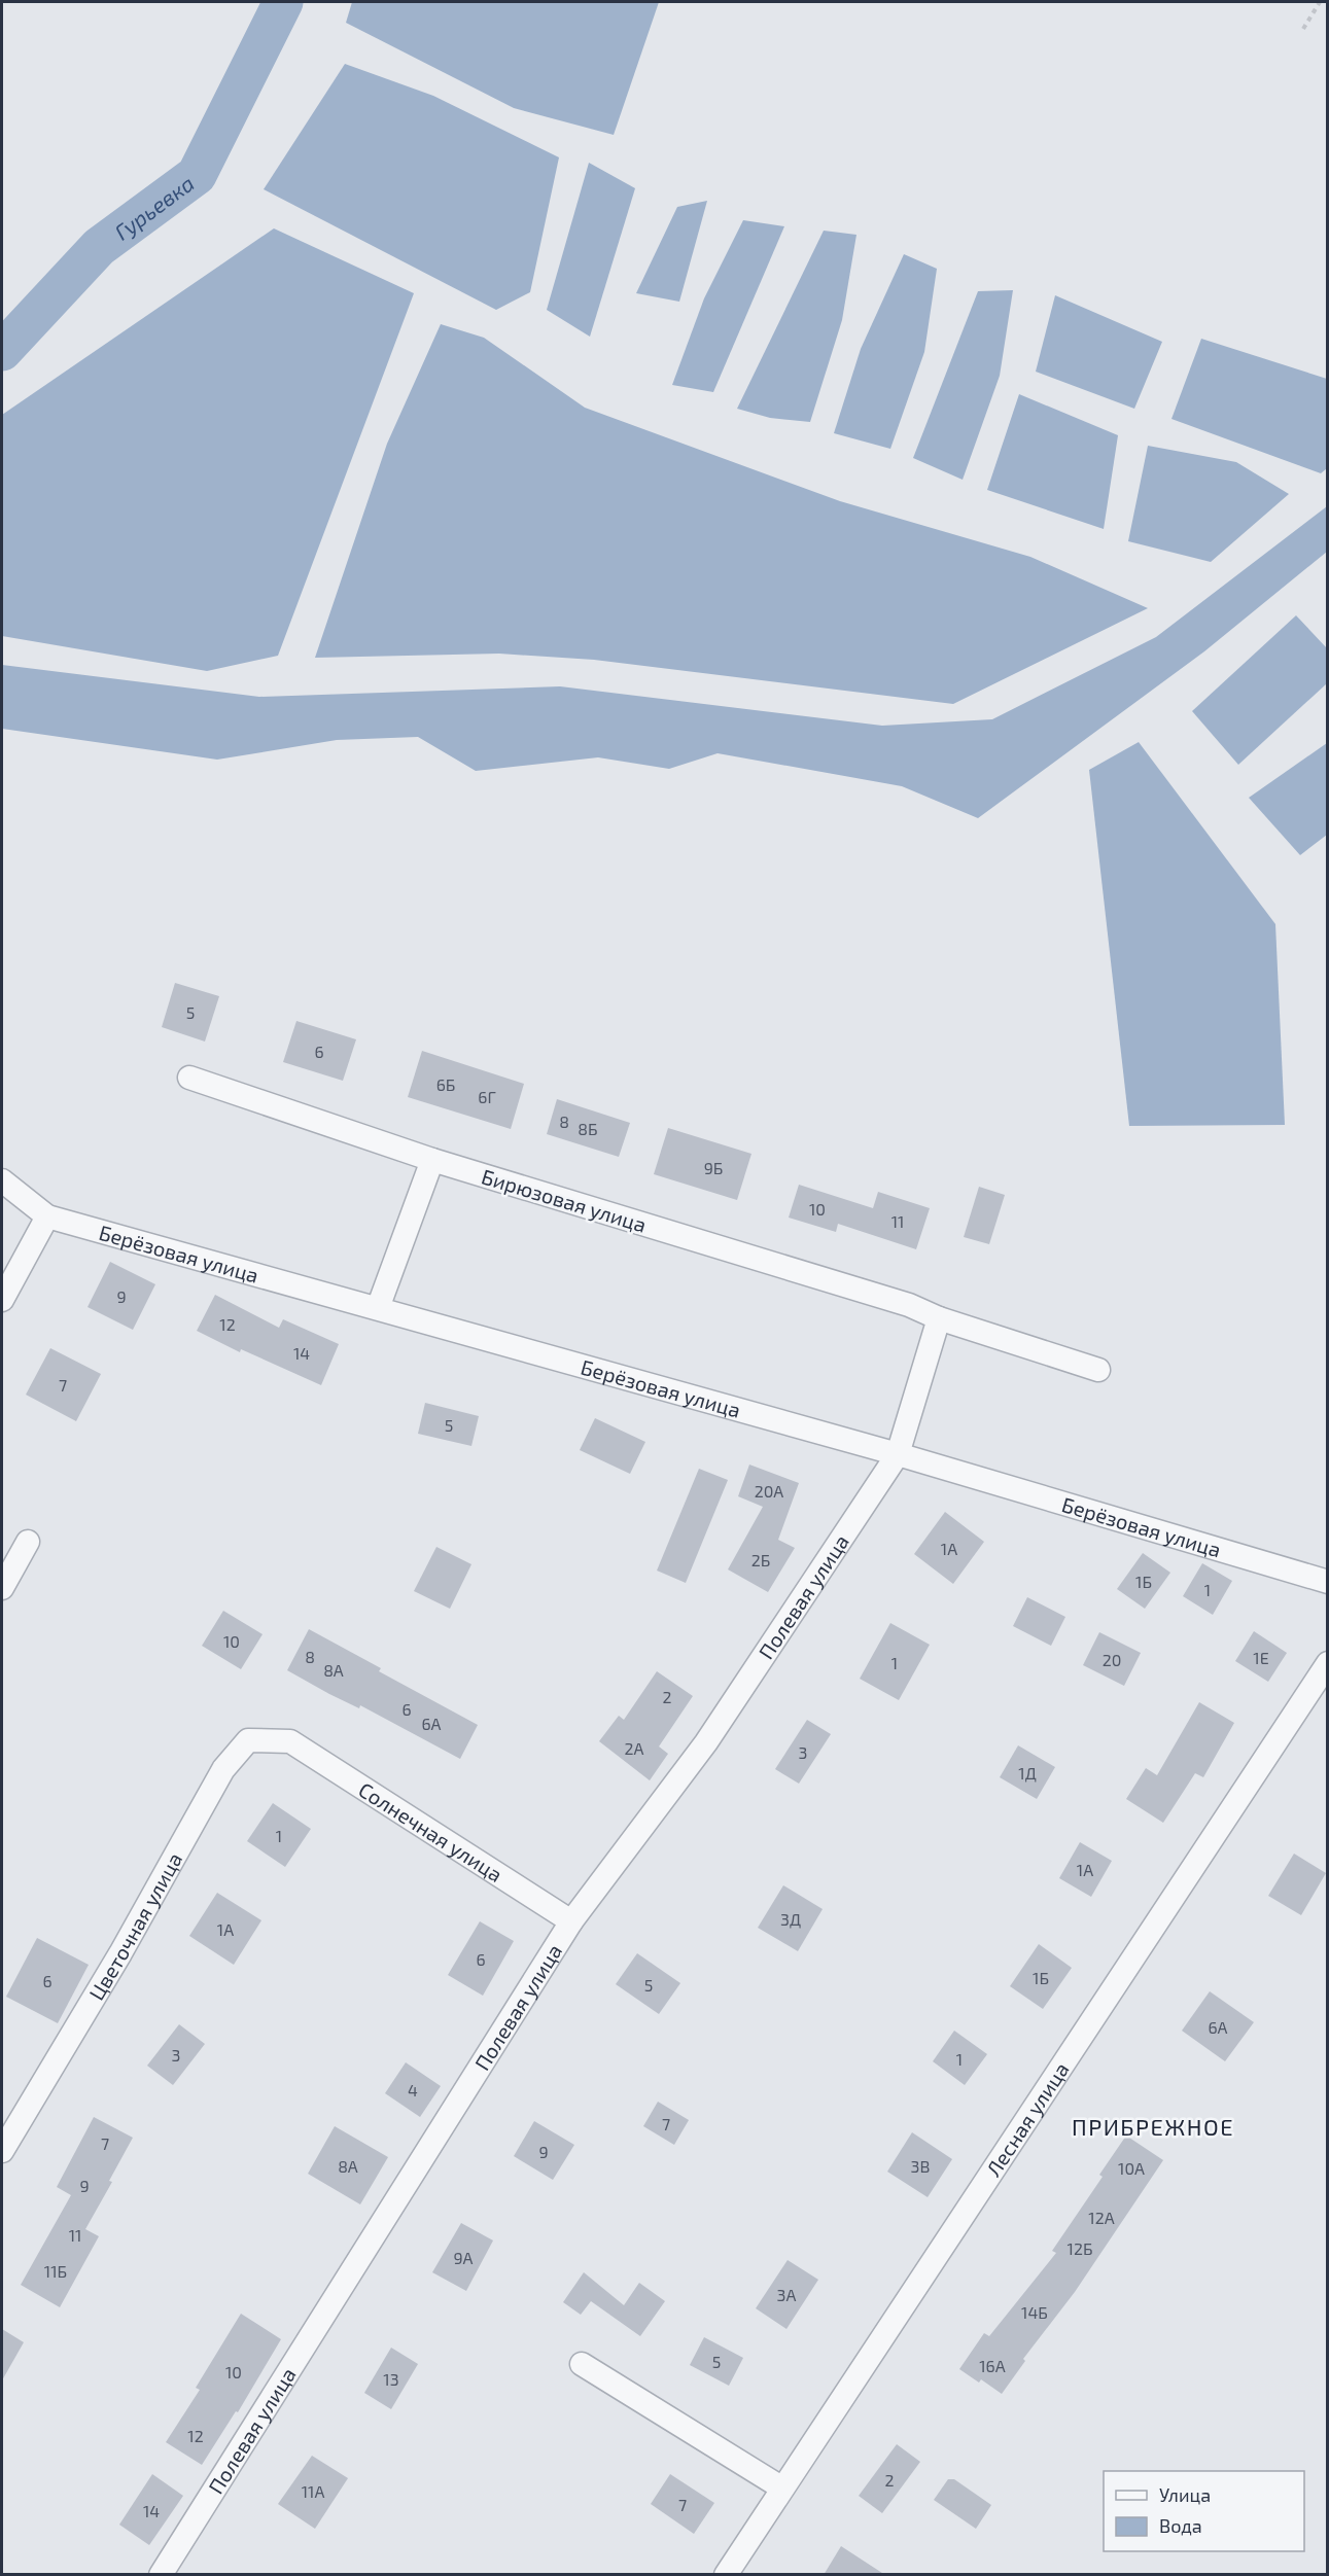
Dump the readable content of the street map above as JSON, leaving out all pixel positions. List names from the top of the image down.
{
  "streets": {
    "street": [
      "Бирюзовая улица",
      "Берёзовая улица",
      "Полевая улица",
      "Солнечная улица",
      "Цветочная улица",
      "Лесная улица"
    ]
  },
  "crossings": [
    ["Берёзовая улица", "Полевая улица"],
    ["Полевая улица", "Солнечная улица"],
    ["Солнечная улица", "Цветочная улица"]
  ],
  "districts": ["ПРИБРЕЖНОЕ"],
  "water": ["Гурьевка"],
  "house_numbers": [
    "5",
    "6",
    "6Б",
    "6Г",
    "8",
    "8Б",
    "9Б",
    "10",
    "11",
    "9",
    "12",
    "14",
    "7",
    "5",
    "20А",
    "1А",
    "2Б",
    "1Б",
    "1",
    "10",
    "8",
    "1Е",
    "20",
    "1",
    "8А",
    "2",
    "6",
    "6А",
    "2А",
    "3",
    "1Д",
    "1",
    "1А",
    "3Д",
    "1А",
    "6",
    "1Б",
    "6",
    "5",
    "6А",
    "3",
    "1",
    "4",
    "7",
    "7",
    "9",
    "8А",
    "3В",
    "10А",
    "9",
    "12А",
    "11",
    "12Б",
    "9А",
    "11Б",
    "3А",
    "14Б",
    "5",
    "16А",
    "10",
    "13",
    "12",
    "2",
    "11А",
    "7",
    "14"
  ],
  "legend": ["Улица", "Вода"]
}
